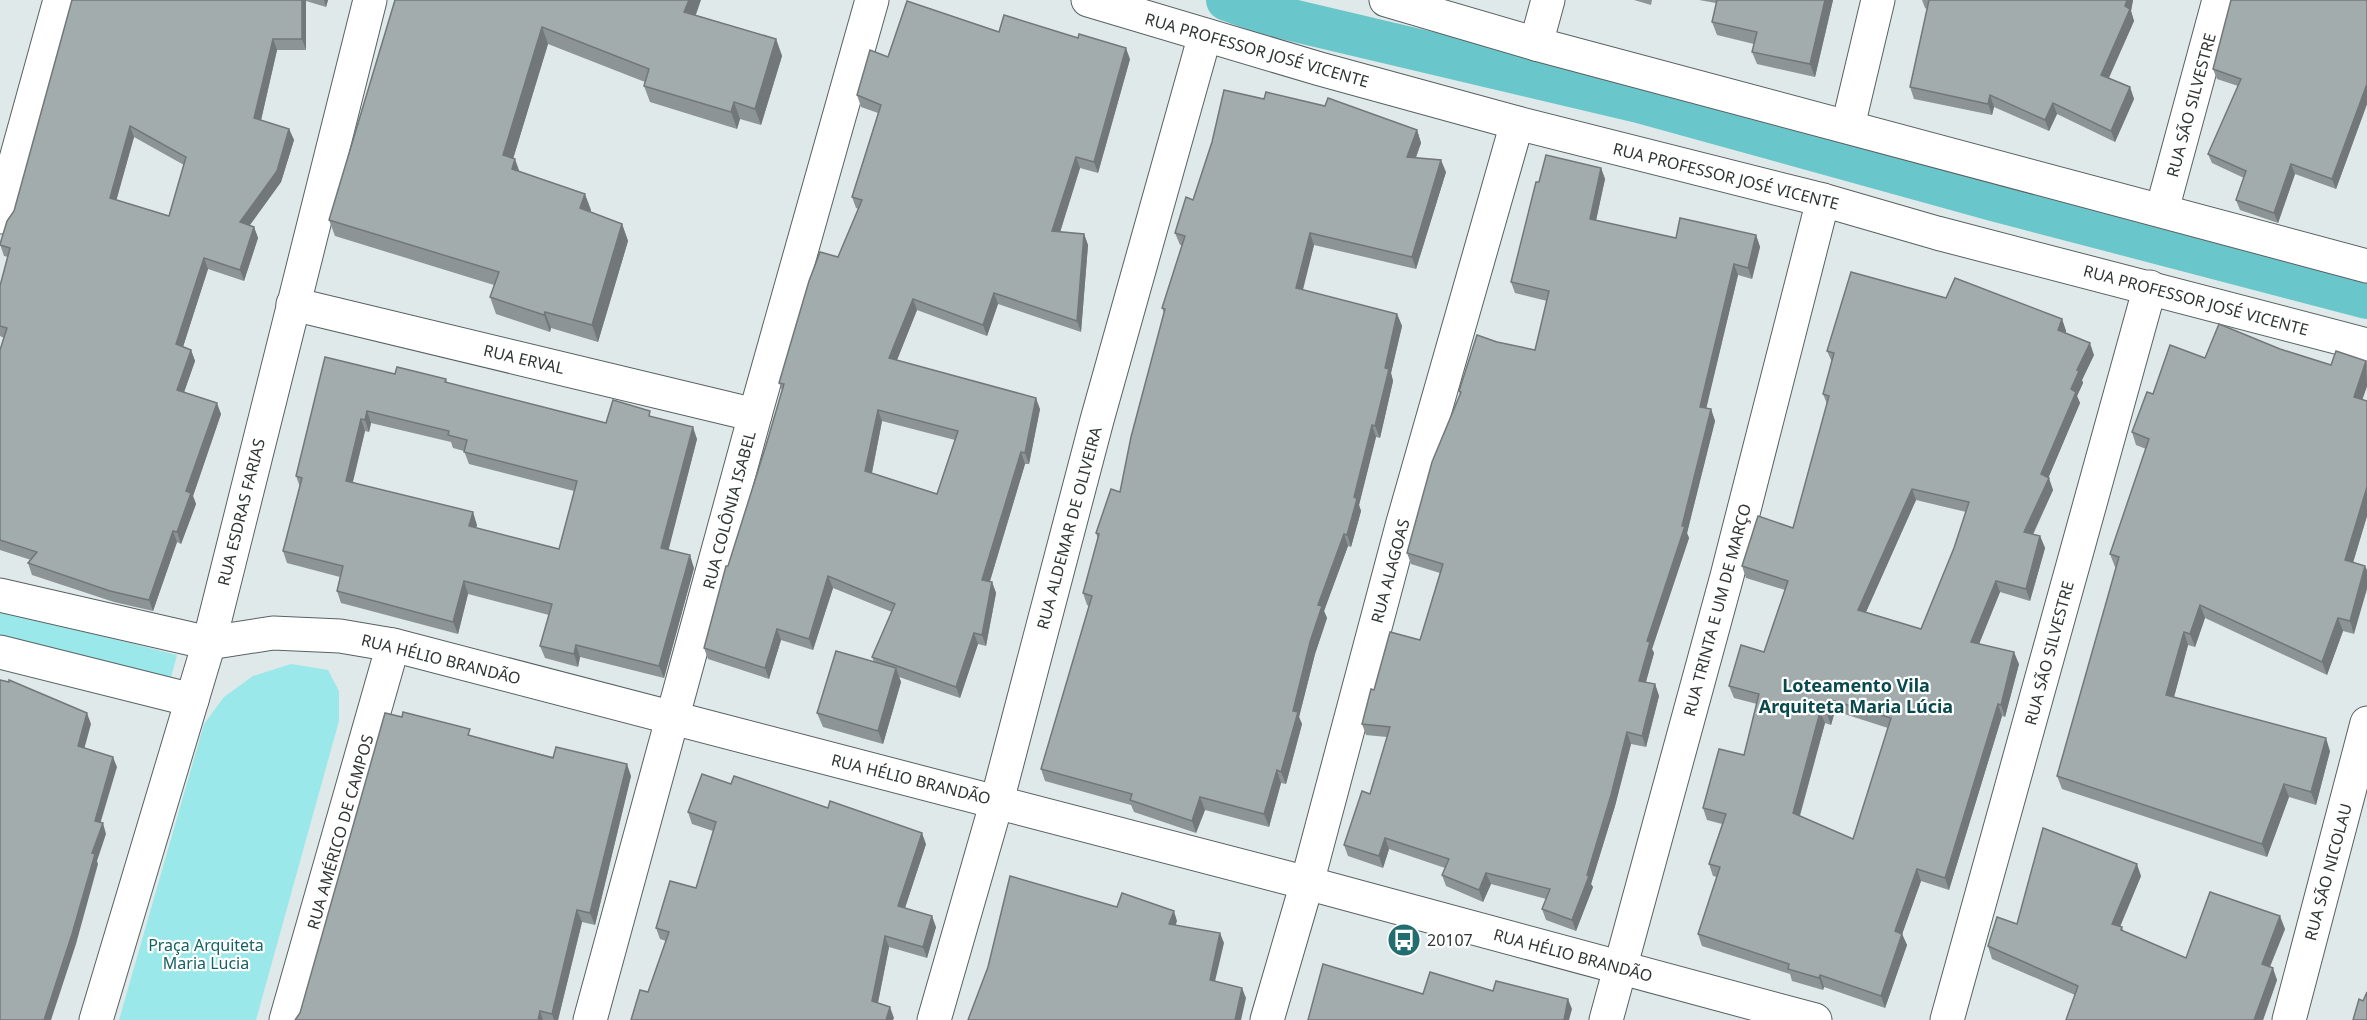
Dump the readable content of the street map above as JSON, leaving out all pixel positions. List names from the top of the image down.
{
  "streets": {
    "street": [
      "RUA PROFESSOR JOSÉ VICENTE",
      "RUA SÃO SILVESTRE",
      "RUA ERVAL",
      "RUA COLÔNIA ISABEL",
      "RUA ESDRAS FARIAS",
      "RUA ALDEMAR DE OLIVEIRA",
      "RUA ALAGOAS",
      "RUA TRINTA E UM DE MARÇO",
      "RUA HÉLIO BRANDÃO",
      "RUA AMÉRICO DE CAMPOS",
      "RUA SÃO NICOLAU"
    ]
  },
  "crossings": [
    ["RUA PROFESSOR JOSÉ VICENTE", "RUA SÃO SILVESTRE"],
    ["RUA PROFESSOR JOSÉ VICENTE", "RUA ALDEMAR DE OLIVEIRA"],
    ["RUA PROFESSOR JOSÉ VICENTE", "RUA ALAGOAS"],
    ["RUA PROFESSOR JOSÉ VICENTE", "RUA TRINTA E UM DE MARÇO"],
    ["RUA ERVAL", "RUA COLÔNIA ISABEL"],
    ["RUA ERVAL", "RUA ESDRAS FARIAS"],
    ["RUA COLÔNIA ISABEL", "RUA HÉLIO BRANDÃO"],
    ["RUA ESDRAS FARIAS", "RUA HÉLIO BRANDÃO"],
    ["RUA ALDEMAR DE OLIVEIRA", "RUA HÉLIO BRANDÃO"],
    ["RUA ALAGOAS", "RUA HÉLIO BRANDÃO"],
    ["RUA TRINTA E UM DE MARÇO", "RUA HÉLIO BRANDÃO"],
    ["RUA HÉLIO BRANDÃO", "RUA AMÉRICO DE CAMPOS"]
  ],
  "districts": ["Loteamento Vila Arquiteta Maria Lúcia"],
  "parks": ["Praça Arquiteta Maria Lucia"],
  "places": {
    "bus stop": ["20107"]
  }
}
